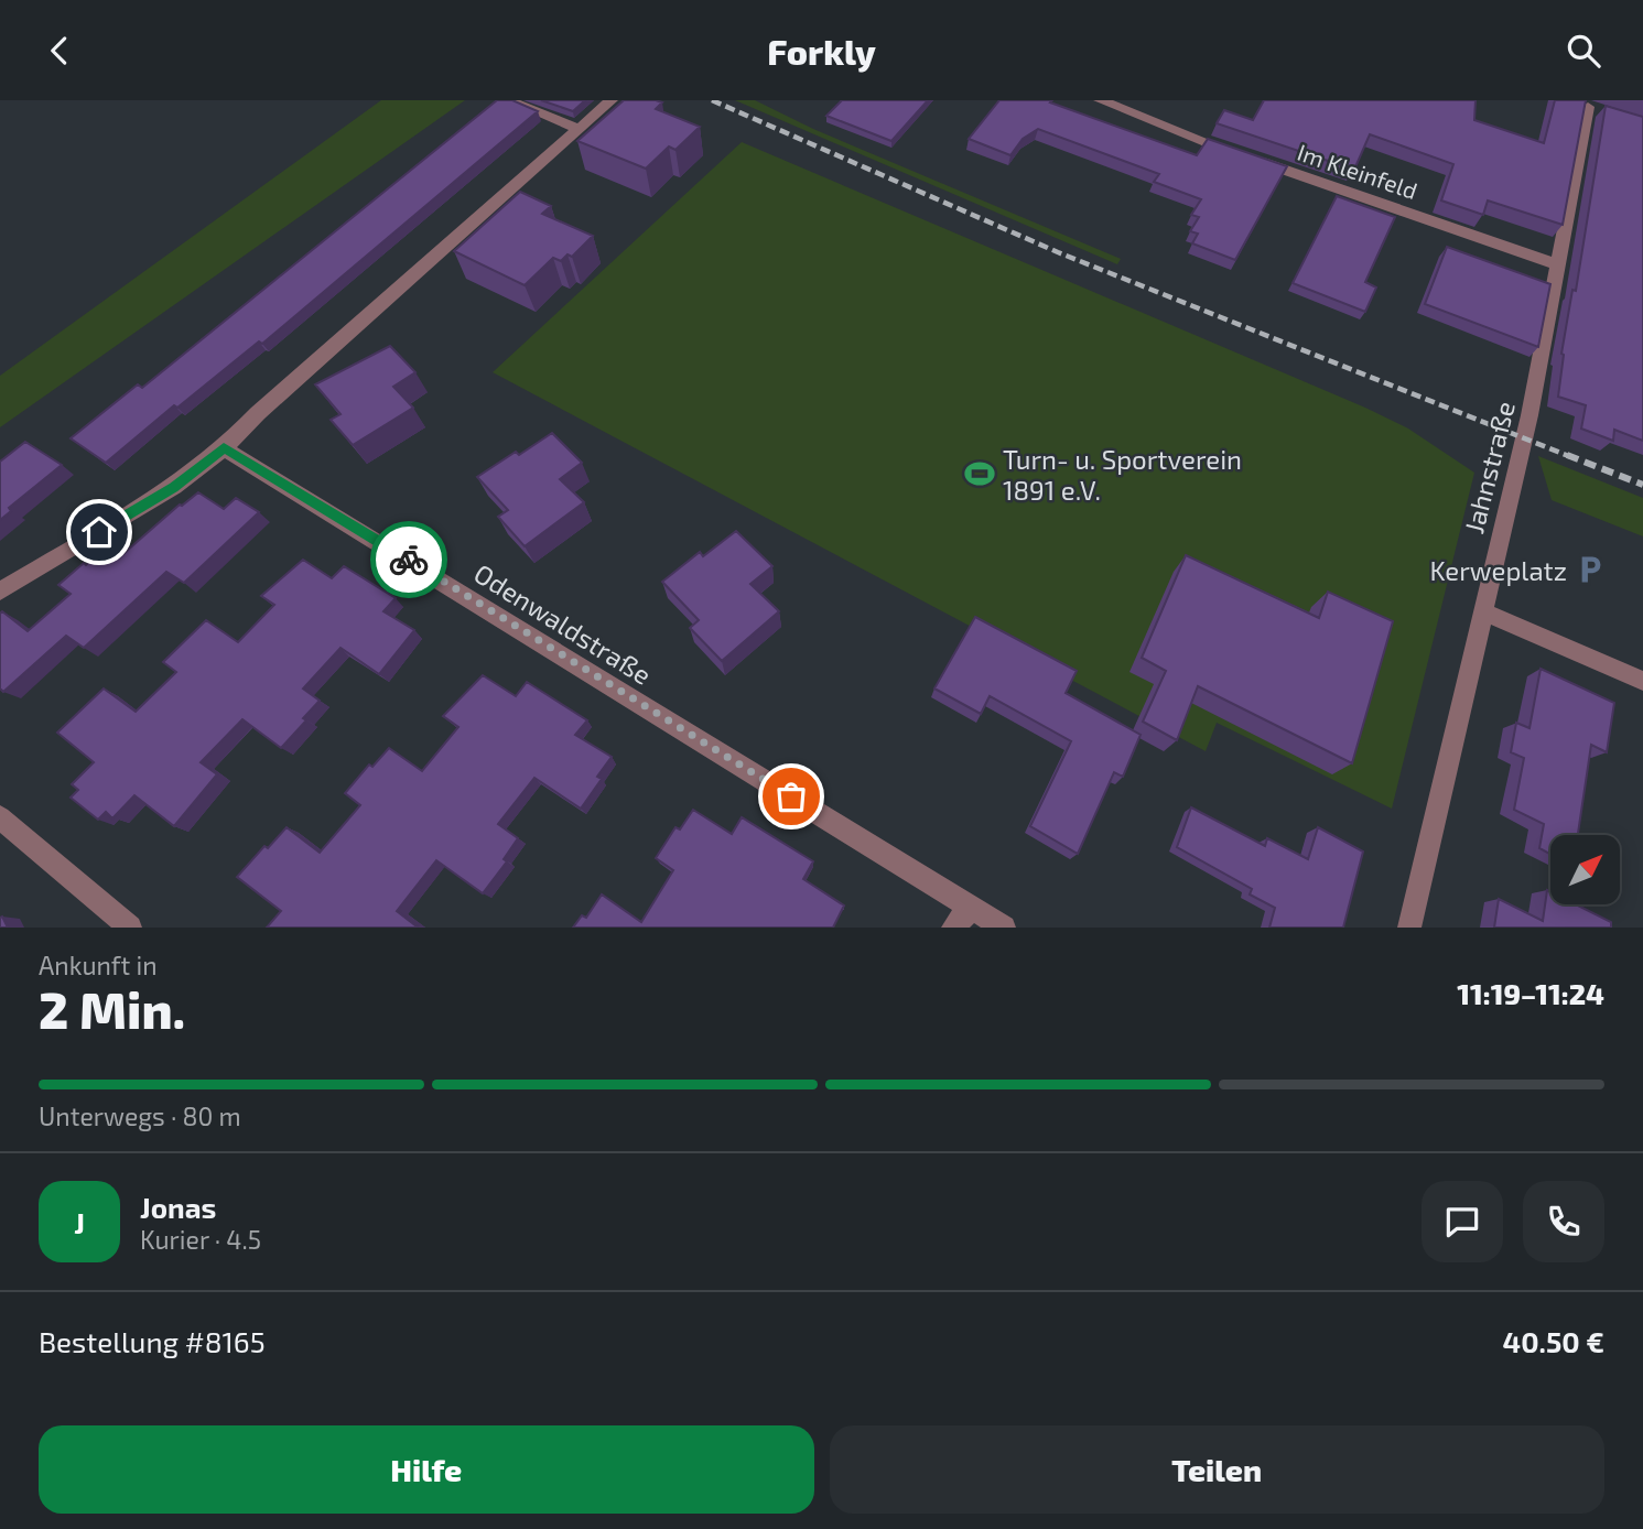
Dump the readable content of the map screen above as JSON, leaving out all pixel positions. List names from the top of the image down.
{
  "streets": {
    "street": ["Im Kleinfeld", "Jahnstraße", "Odenwaldstraße"]
  },
  "crossings": [
    ["Im Kleinfeld", "Jahnstraße"]
  ],
  "places": {
    "sports": ["Turn- u. Sportverein 1891 e.V."],
    "parking": ["Kerweplatz"]
  },
  "north": "top right",
  "page": {
    "header": "Forkly",
    "heading": ["2 Min.", "Ankunft in", "11:19–11:24"],
    "panel": [
      "Jonas",
      "Kurier · 4.5",
      "Bestellung #8165",
      "40.50 €"
    ],
    "bar": "Unterwegs · 80 m",
    "round": "J",
    "buttons": ["Hilfe", "Teilen"]
  }
}
